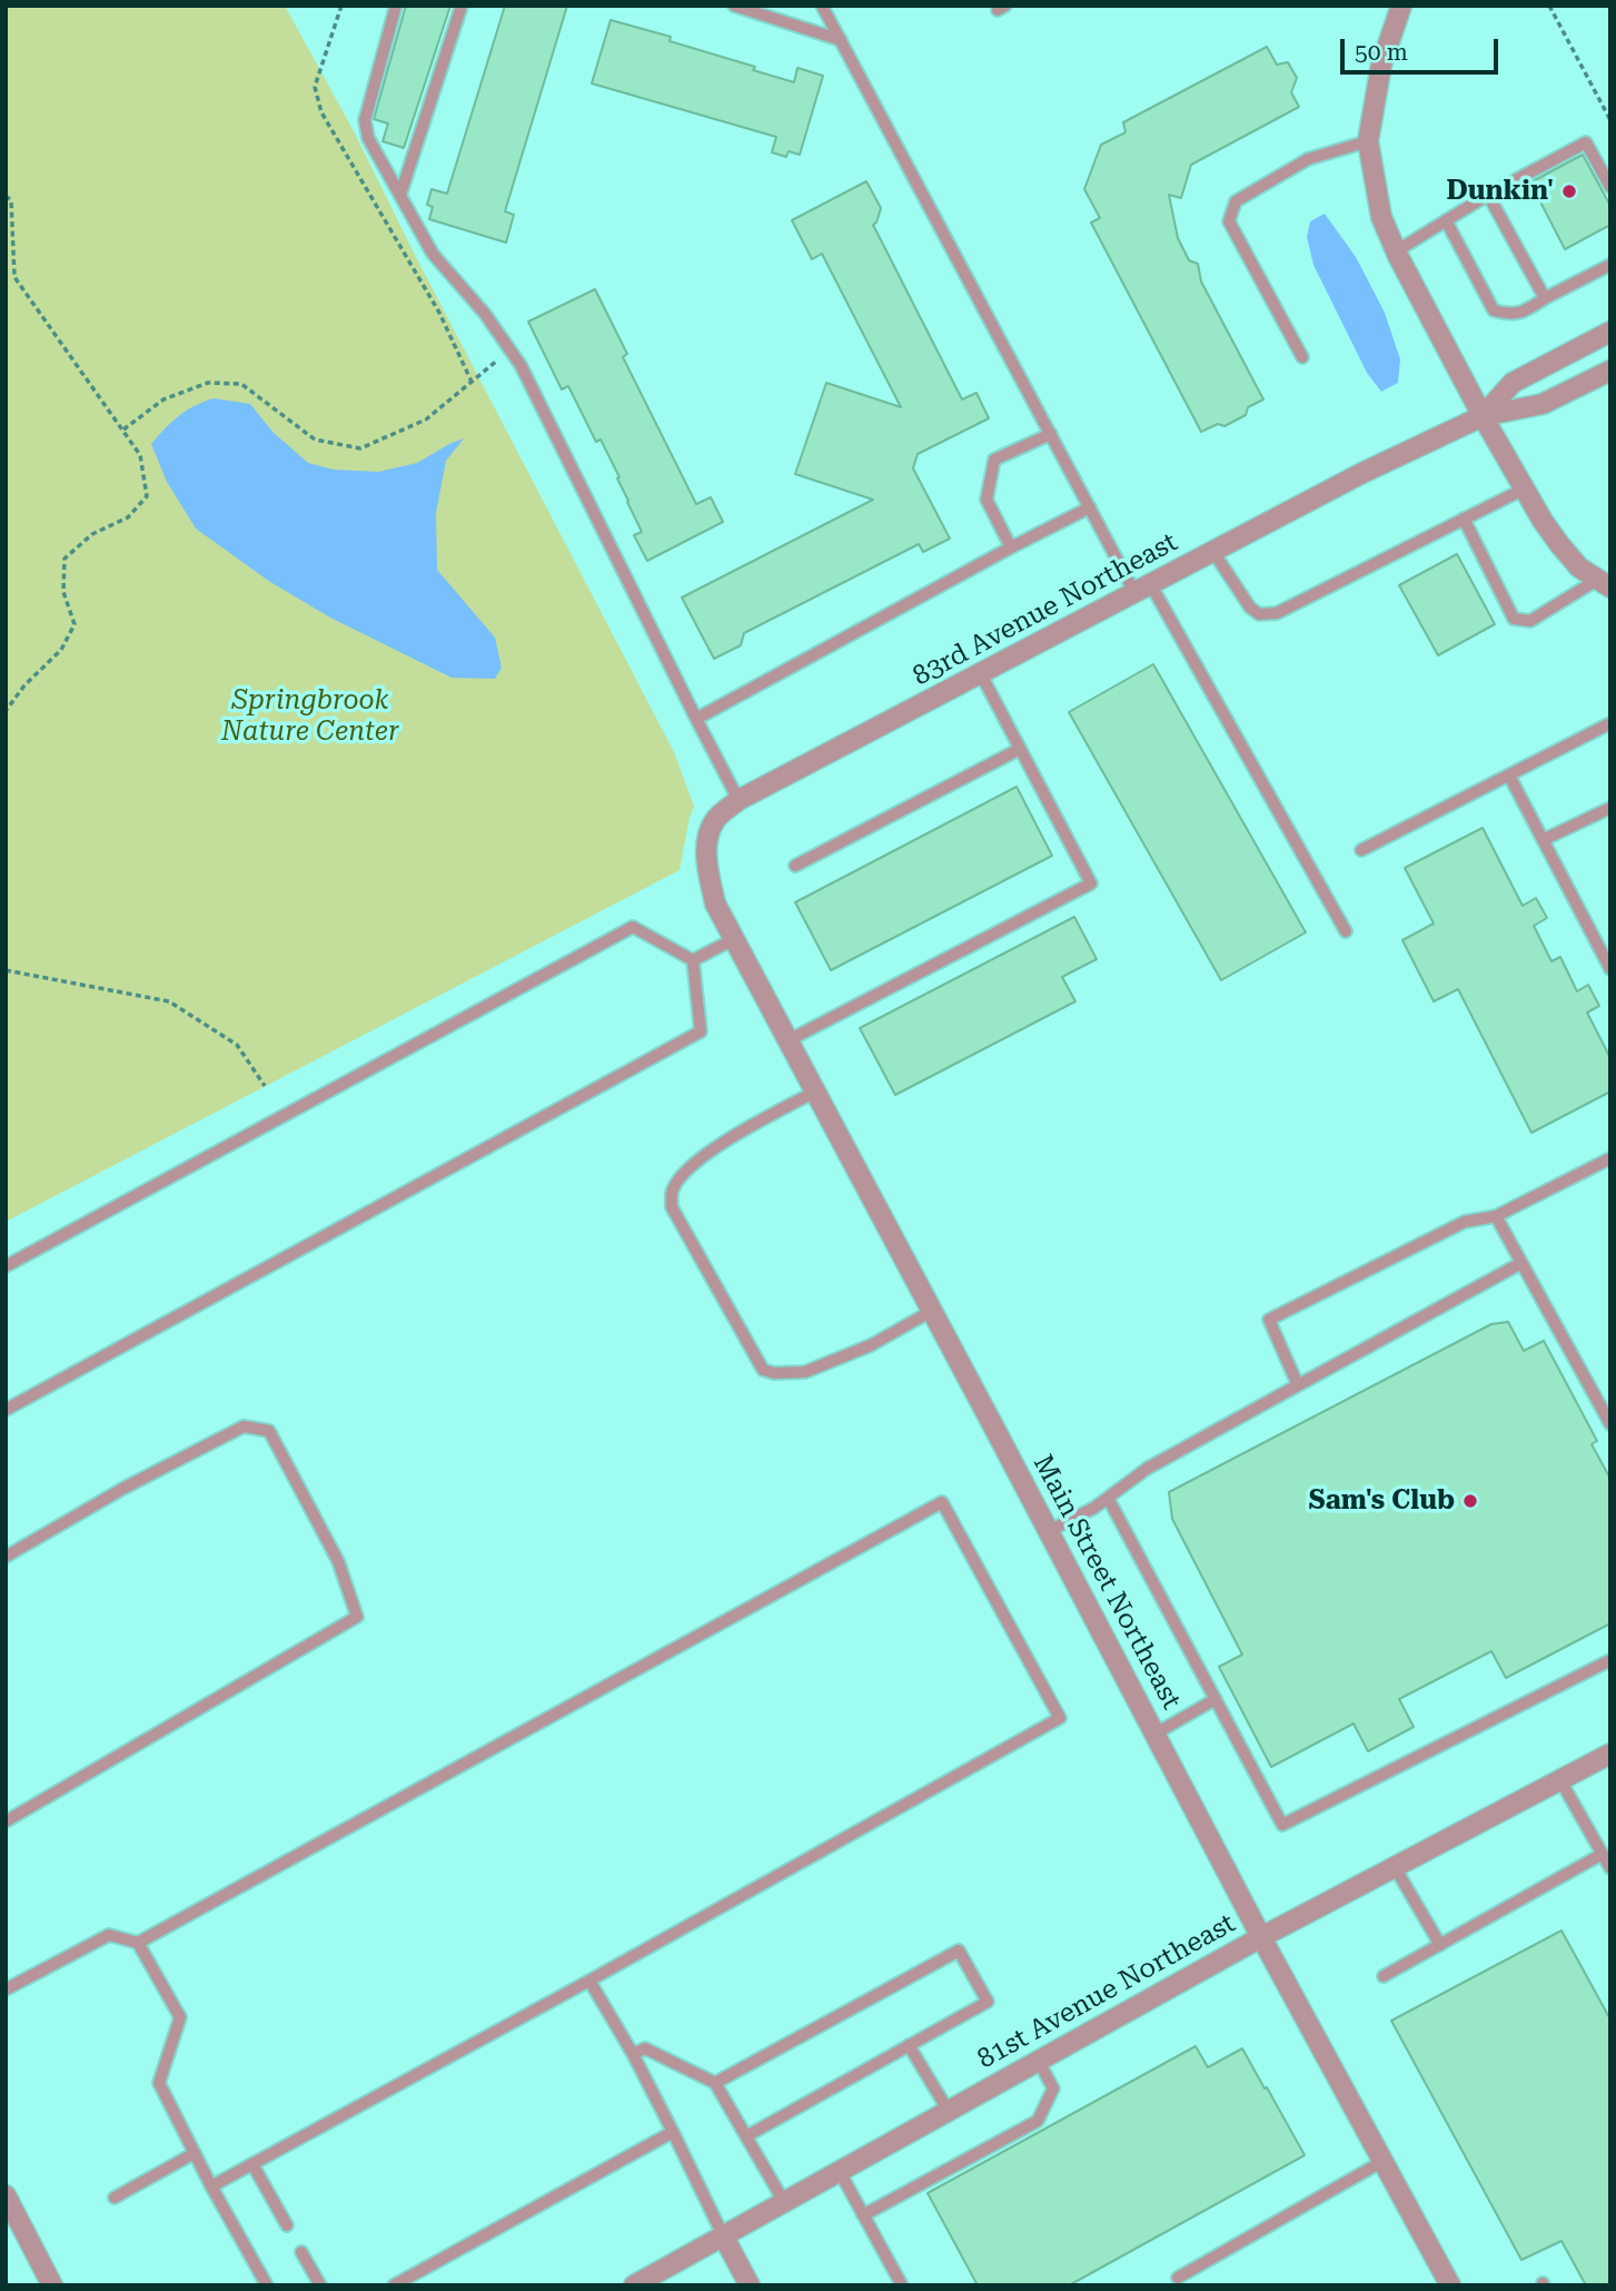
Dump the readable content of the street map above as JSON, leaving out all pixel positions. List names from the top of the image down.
{
  "streets": {
    "street": ["83rd Avenue Northeast", "Main Street Northeast", "81st Avenue Northeast"]
  },
  "crossings": [
    ["83rd Avenue Northeast", "Main Street Northeast"],
    ["Main Street Northeast", "81st Avenue Northeast"]
  ],
  "parks": ["Springbrook Nature Center"],
  "places": ["Dunkin'", "Sam's Club"],
  "scale_bar": "50 m"
}
